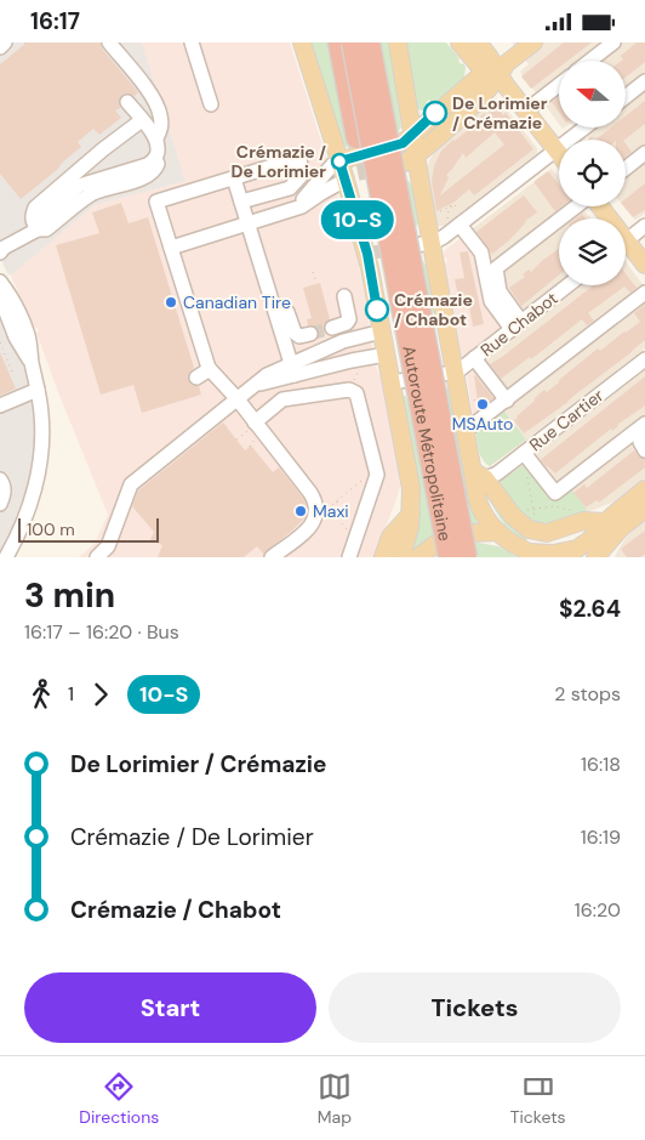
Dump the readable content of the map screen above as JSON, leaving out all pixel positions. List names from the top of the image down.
{
  "streets": {
    "highway": ["Autoroute Métropolitaine"],
    "street": ["Rue Chabot", "Rue Cartier"]
  },
  "places": [
    "De Lorimier / Crémazie",
    "Crémazie / De Lorimier",
    "Canadian Tire",
    "Crémazie / Chabot",
    "MSAuto",
    "Maxi"
  ],
  "lines": ["bus line 10-S"],
  "scale_bar": "100 m",
  "north": "left",
  "page": {
    "status": "16:17",
    "on_map": "10-S",
    "scale": "100 m",
    "heading": ["3 min", "16:17 – 16:20 · Bus", "$2.64"],
    "legs": ["1", "10-S", "2 stops"],
    "list": [
      {
        "name": "De Lorimier / Crémazie",
        "value": "16:18"
      },
      {
        "name": "Crémazie / De Lorimier",
        "value": "16:19"
      },
      {
        "name": "Crémazie / Chabot",
        "value": "16:20"
      }
    ],
    "buttons": ["Start", "Tickets"],
    "tabs": ["Directions", "Map", "Tickets"]
  }
}
